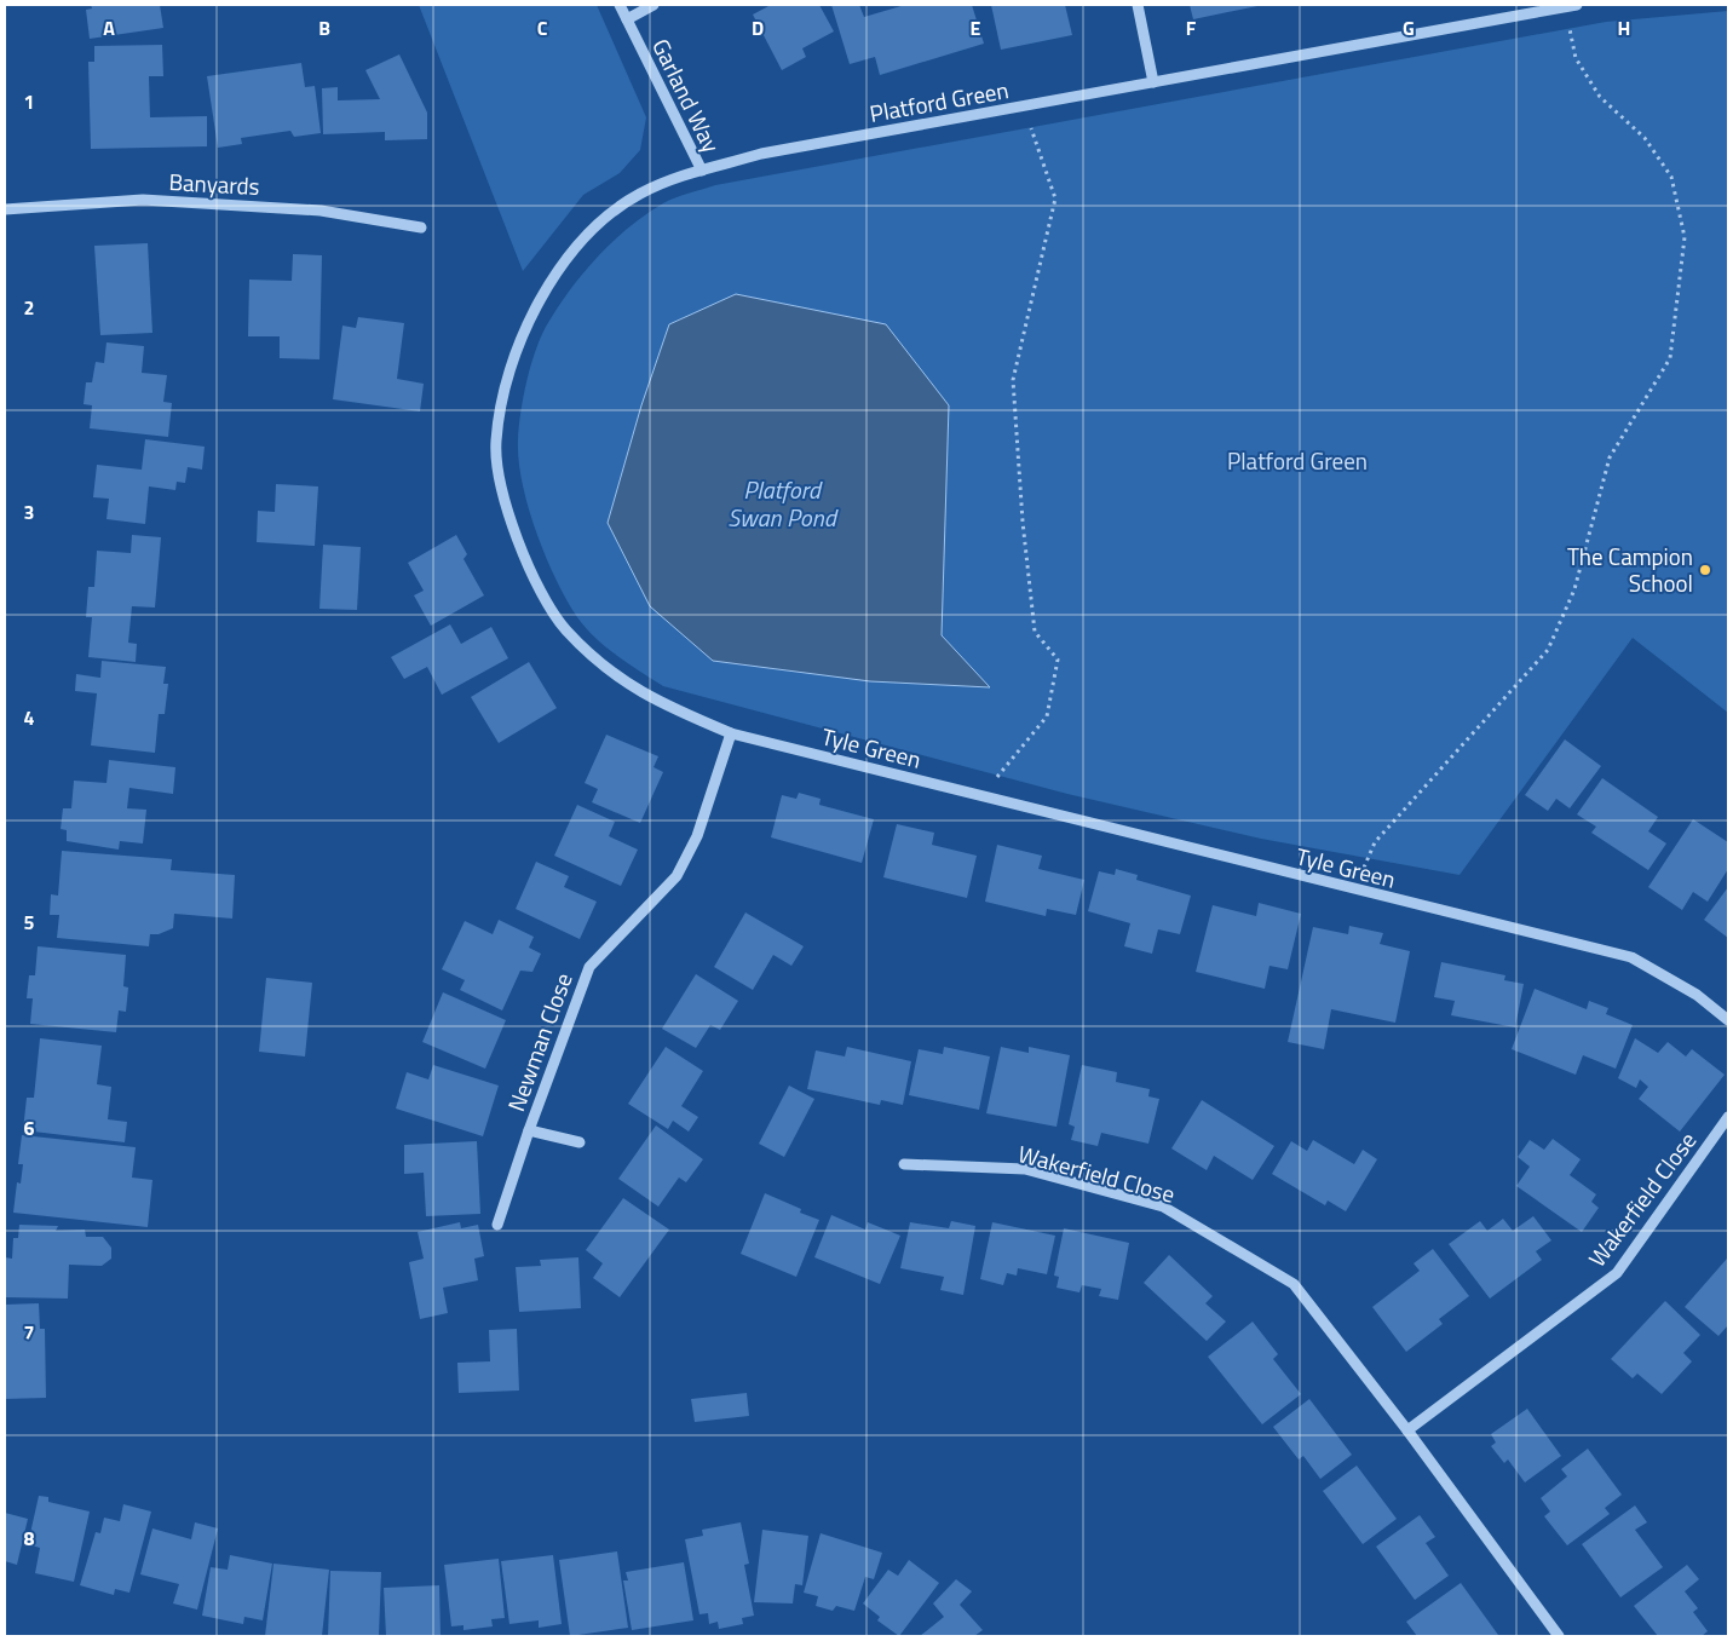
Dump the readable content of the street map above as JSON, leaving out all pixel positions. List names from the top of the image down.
{
  "streets": {
    "street": [
      "Garland Way",
      "Platford Green",
      "Banyards",
      "Tyle Green",
      "Newman Close",
      "Wakerfield Close"
    ]
  },
  "crossings": [
    ["Garland Way", "Platford Green"],
    ["Garland Way", "Tyle Green"],
    ["Platford Green", "Tyle Green"],
    ["Tyle Green", "Newman Close"]
  ],
  "water": ["Platford Swan Pond"],
  "parks": ["Platford Green"],
  "places": ["The Campion School"],
  "grid": {
    "columns": [
      "A",
      "B",
      "C",
      "D",
      "E",
      "F",
      "G",
      "H"
    ],
    "rows": [
      "1",
      "2",
      "3",
      "4",
      "5",
      "6",
      "7",
      "8"
    ]
  }
}
